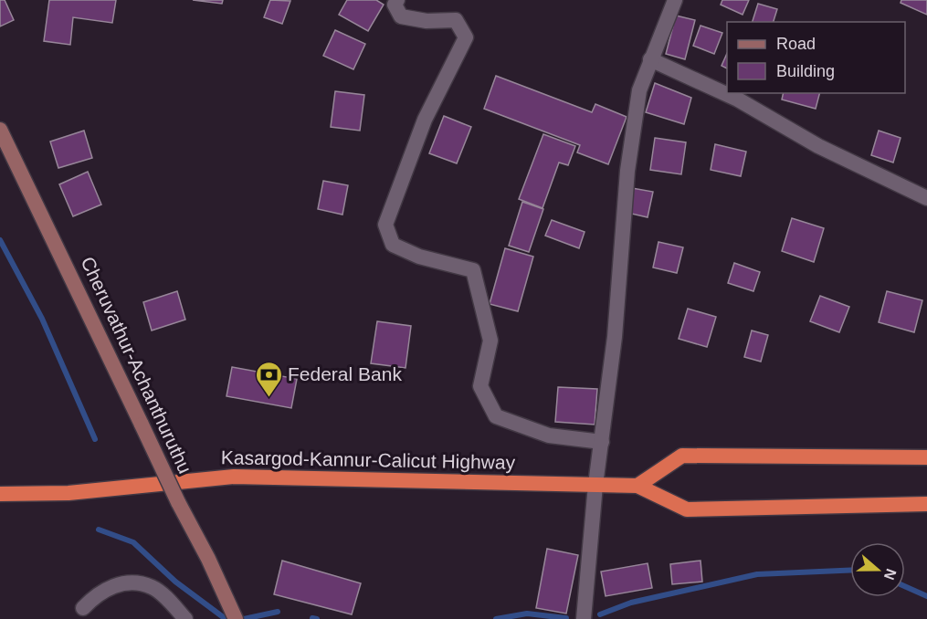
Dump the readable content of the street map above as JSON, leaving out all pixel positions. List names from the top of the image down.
{
  "streets": {
    "highway": ["Kasargod-Kannur-Calicut Highway"],
    "main road": ["Cheruvathur-Achanthuruthu"]
  },
  "places": {
    "bank": ["Federal Bank"]
  },
  "legend": ["Road", "Building"],
  "north": "right"
}
